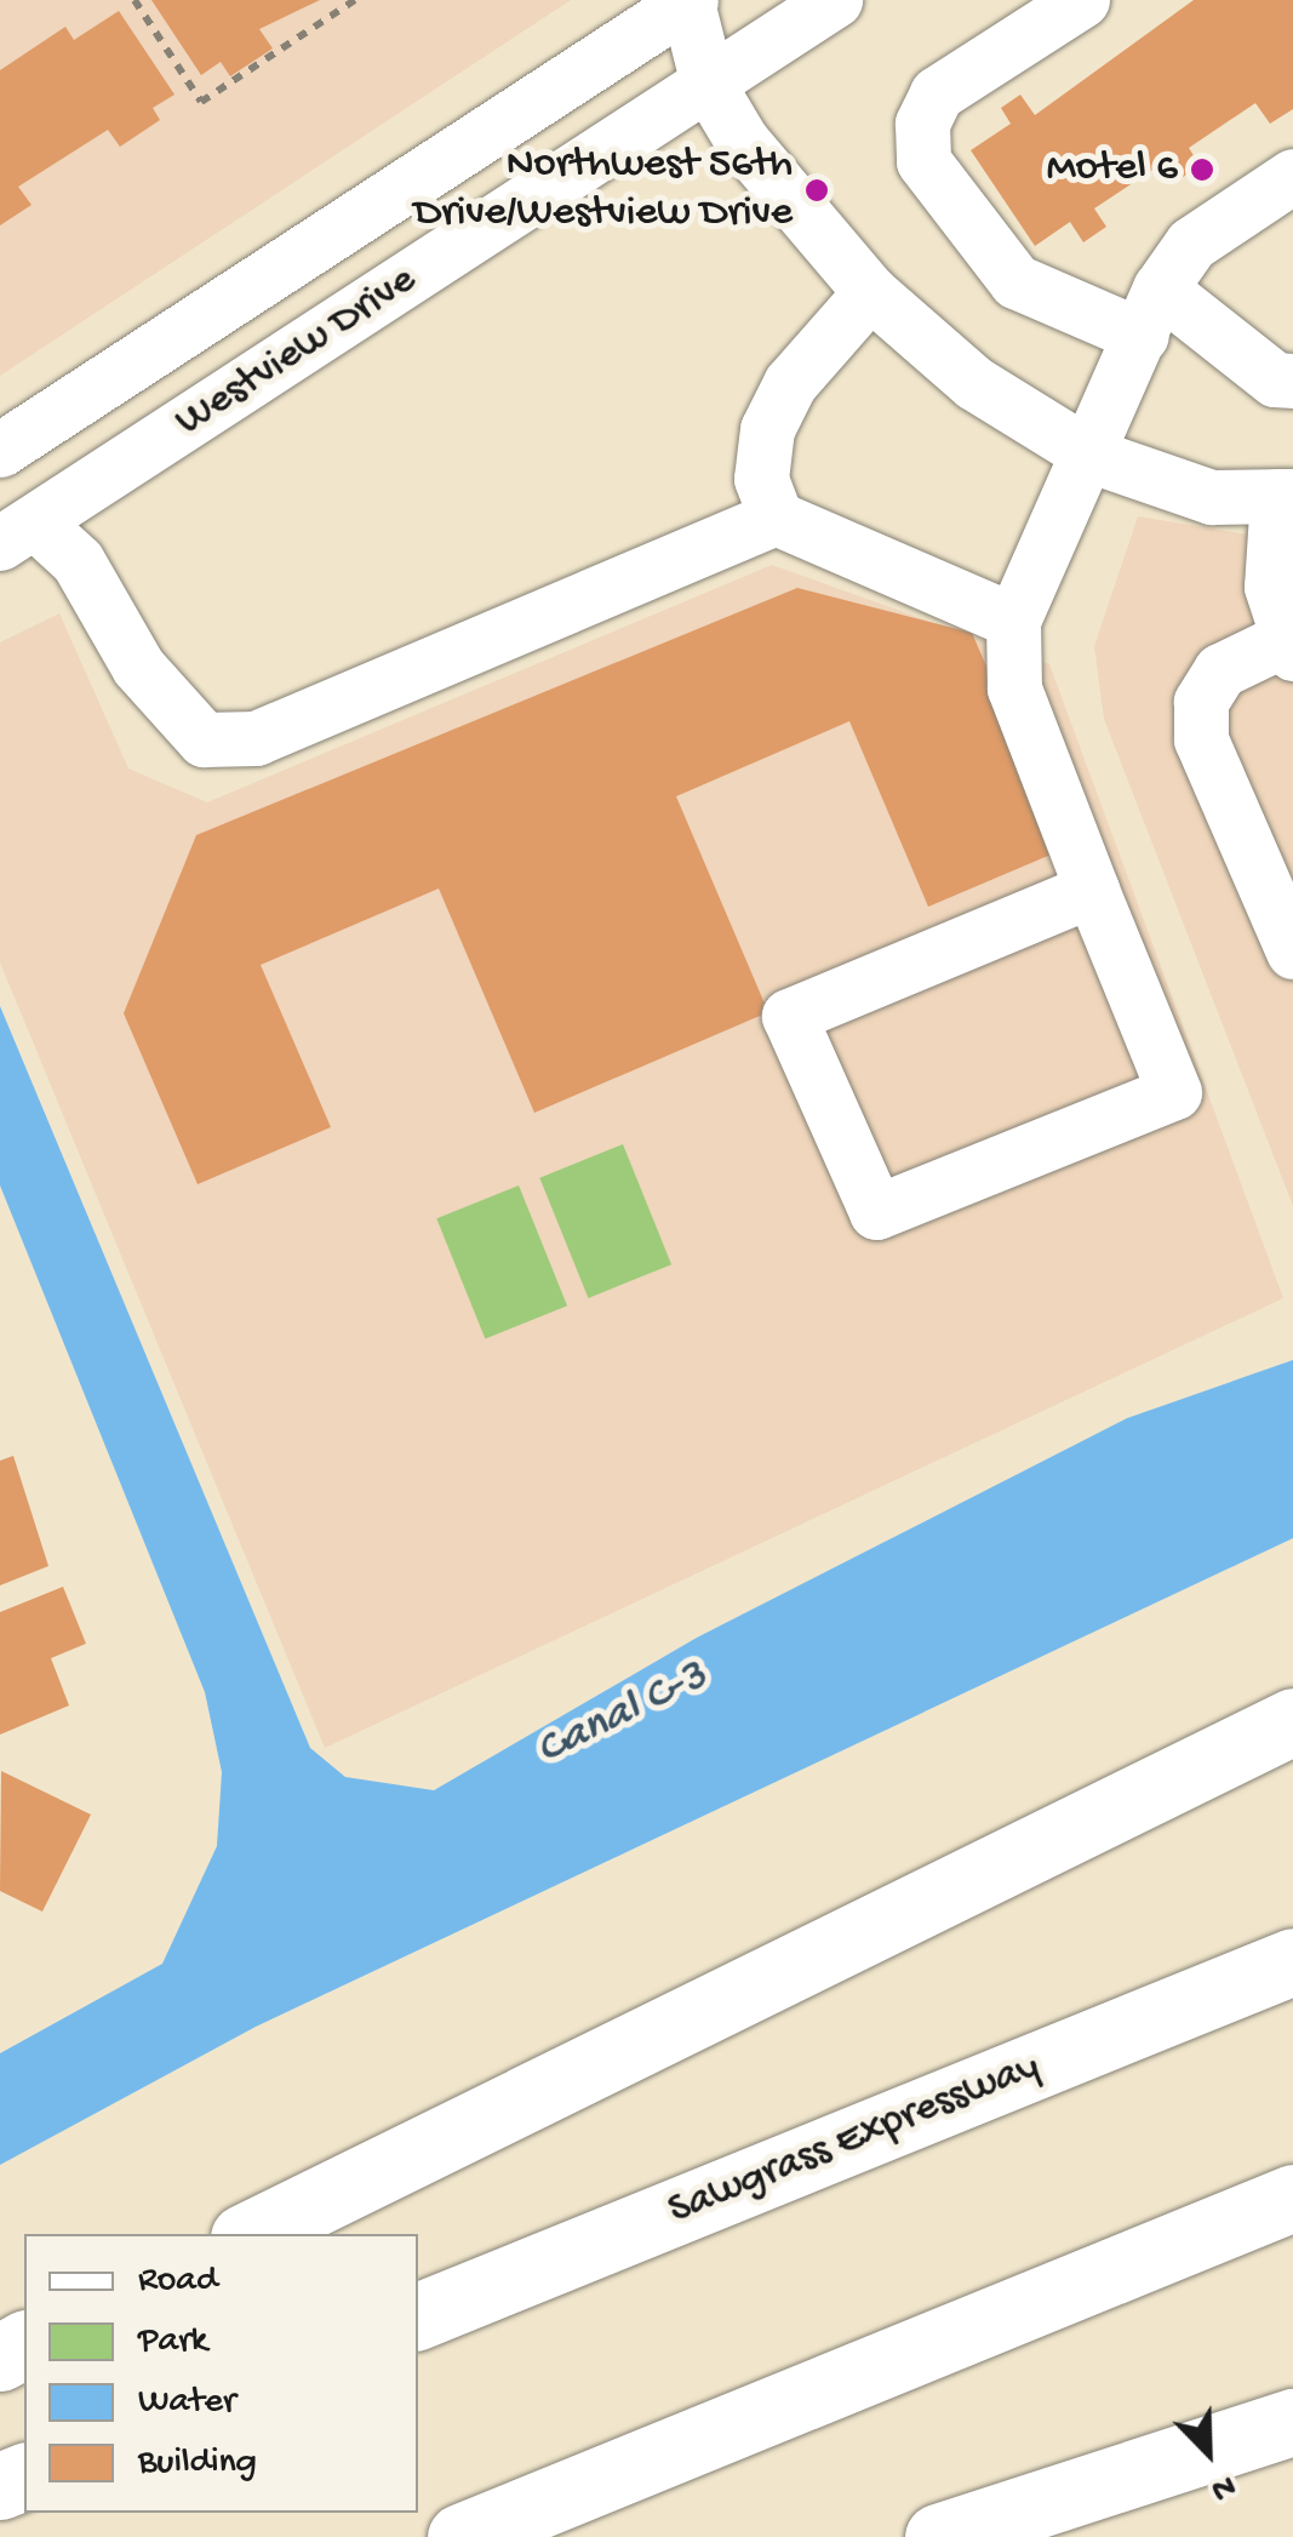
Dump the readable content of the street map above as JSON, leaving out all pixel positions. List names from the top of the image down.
{
  "streets": {
    "highway": ["Sawgrass Expressway"],
    "street": ["Westview Drive"]
  },
  "water": ["Canal C-3"],
  "places": ["Motel 6", "Northwest 56th Drive/Westview Drive"],
  "legend": [
    "Road",
    "Park",
    "Water",
    "Building"
  ],
  "north": "bottom right"
}
